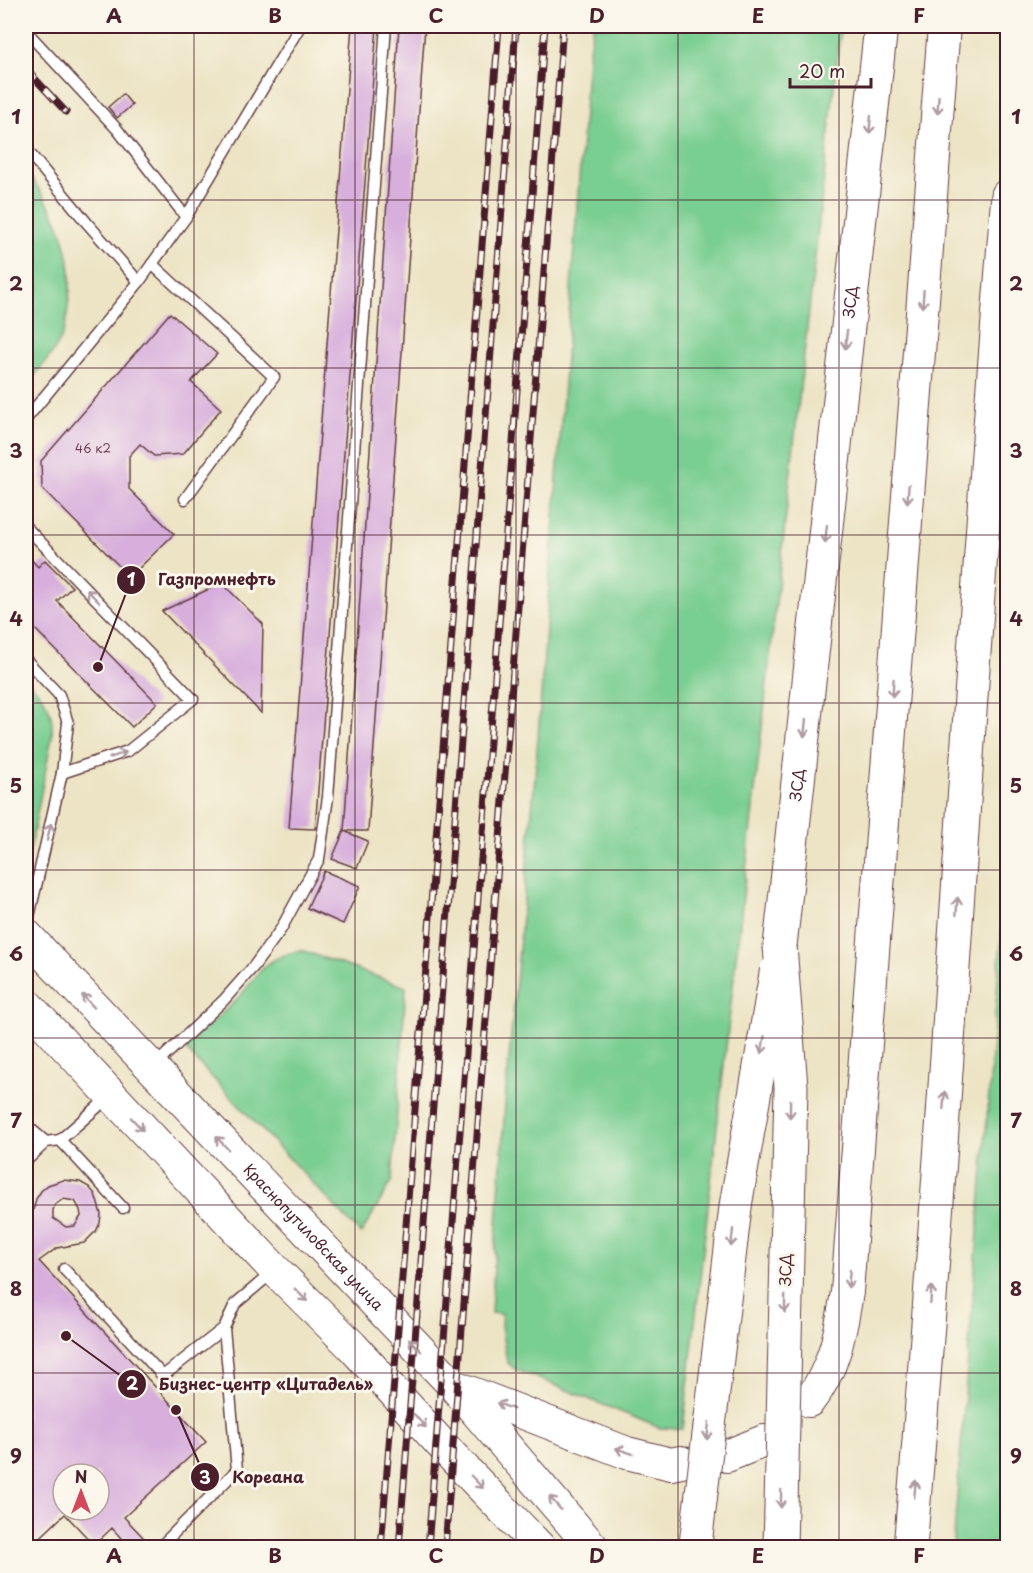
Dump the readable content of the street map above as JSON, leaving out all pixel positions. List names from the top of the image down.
{
  "streets": {
    "highway": ["ЗСД"],
    "main road": ["Краснопутиловская улица"]
  },
  "places": ["Газпромнефть", "Бизнес-центр «Цитадель»", "Кореана"],
  "house_numbers": ["46 к2"],
  "scale_bar": "20 m",
  "north": "top",
  "grid": {
    "columns": [
      "A",
      "B",
      "C",
      "D",
      "E",
      "F"
    ],
    "rows": [
      "1",
      "2",
      "3",
      "4",
      "5",
      "6",
      "7",
      "8",
      "9"
    ]
  }
}
